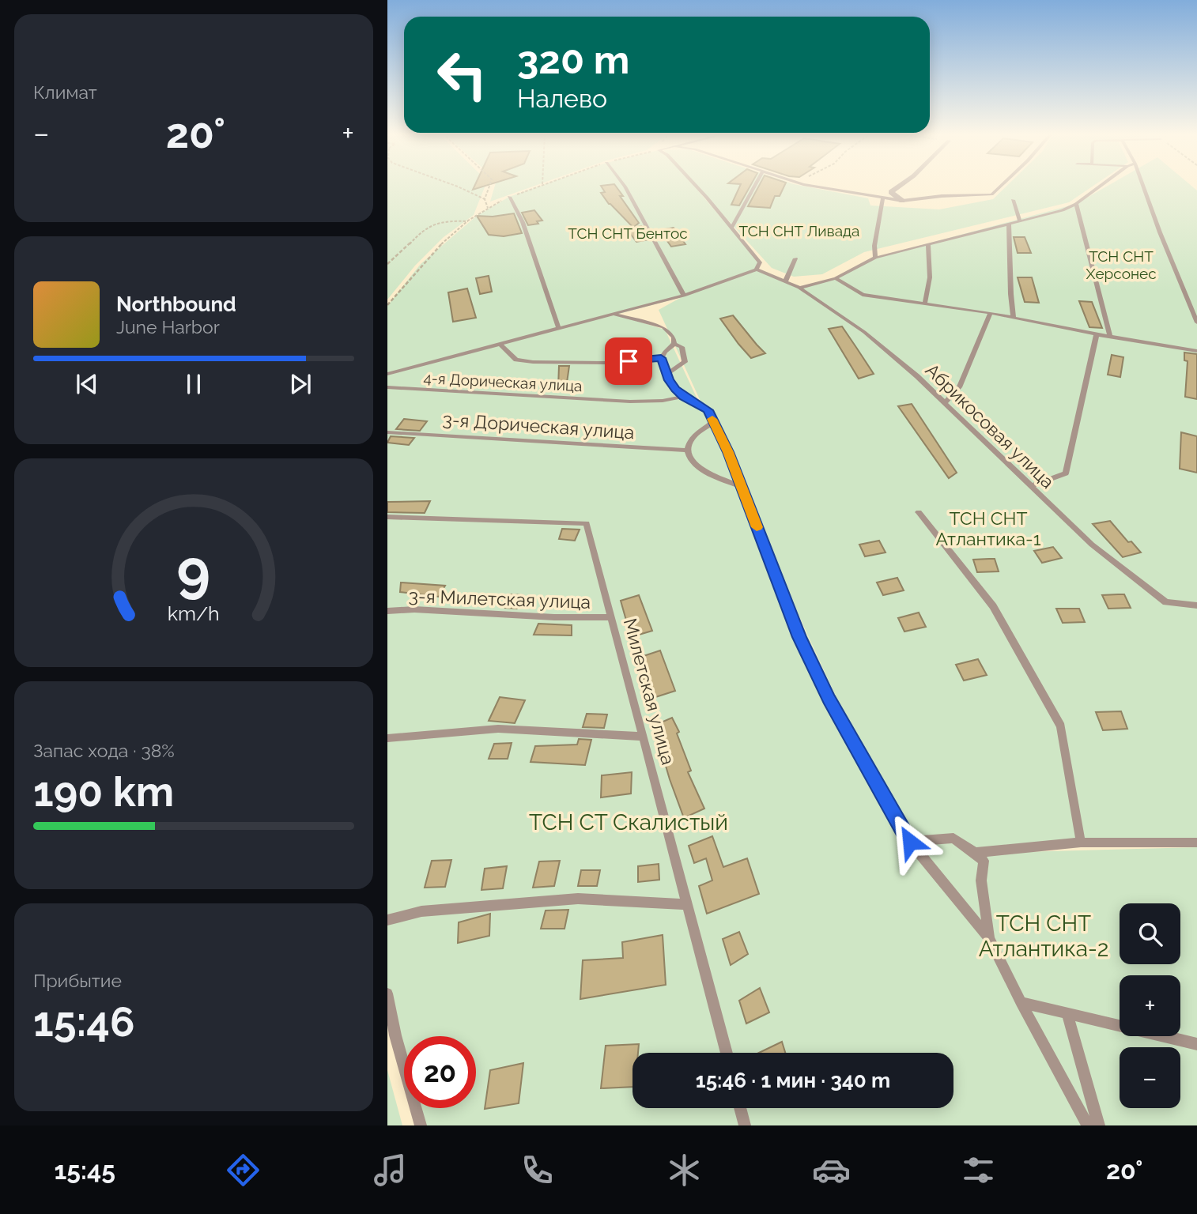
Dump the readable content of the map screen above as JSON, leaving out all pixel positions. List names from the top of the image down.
{
  "streets": {
    "lane": [
      "4-я Дорическая улица",
      "3-я Дорическая улица",
      "Абрикосовая улица",
      "3-я Милетская улица",
      "Милетская улица"
    ]
  },
  "crossings": [
    ["3-я Милетская улица", "Милетская улица"]
  ],
  "parks": [
    "ТСН СНТ Ливада",
    "ТСН СНТ Бентос",
    "ТСН СНТ Херсонес",
    "ТСН СНТ Атлантика-1",
    "ТСН СТ Скалистый",
    "ТСН СНТ Атлантика-2"
  ],
  "page": {
    "tile": [
      "Климат",
      ["Запас хода · 38%", "190 km"],
      ["Прибытие", "15:46"]
    ],
    "turn": ["320 m", "Налево"],
    "heat": ["−", "20°", "+"],
    "song": ["Northbound", "June Harbor"],
    "map_buttons": ["+", "−"],
    "limit": "20",
    "trip": "15:46 · 1 мин · 340 m",
    "tabs": ["15:45", "20°"],
    "gauge": ["9", "km/h"]
  }
}
